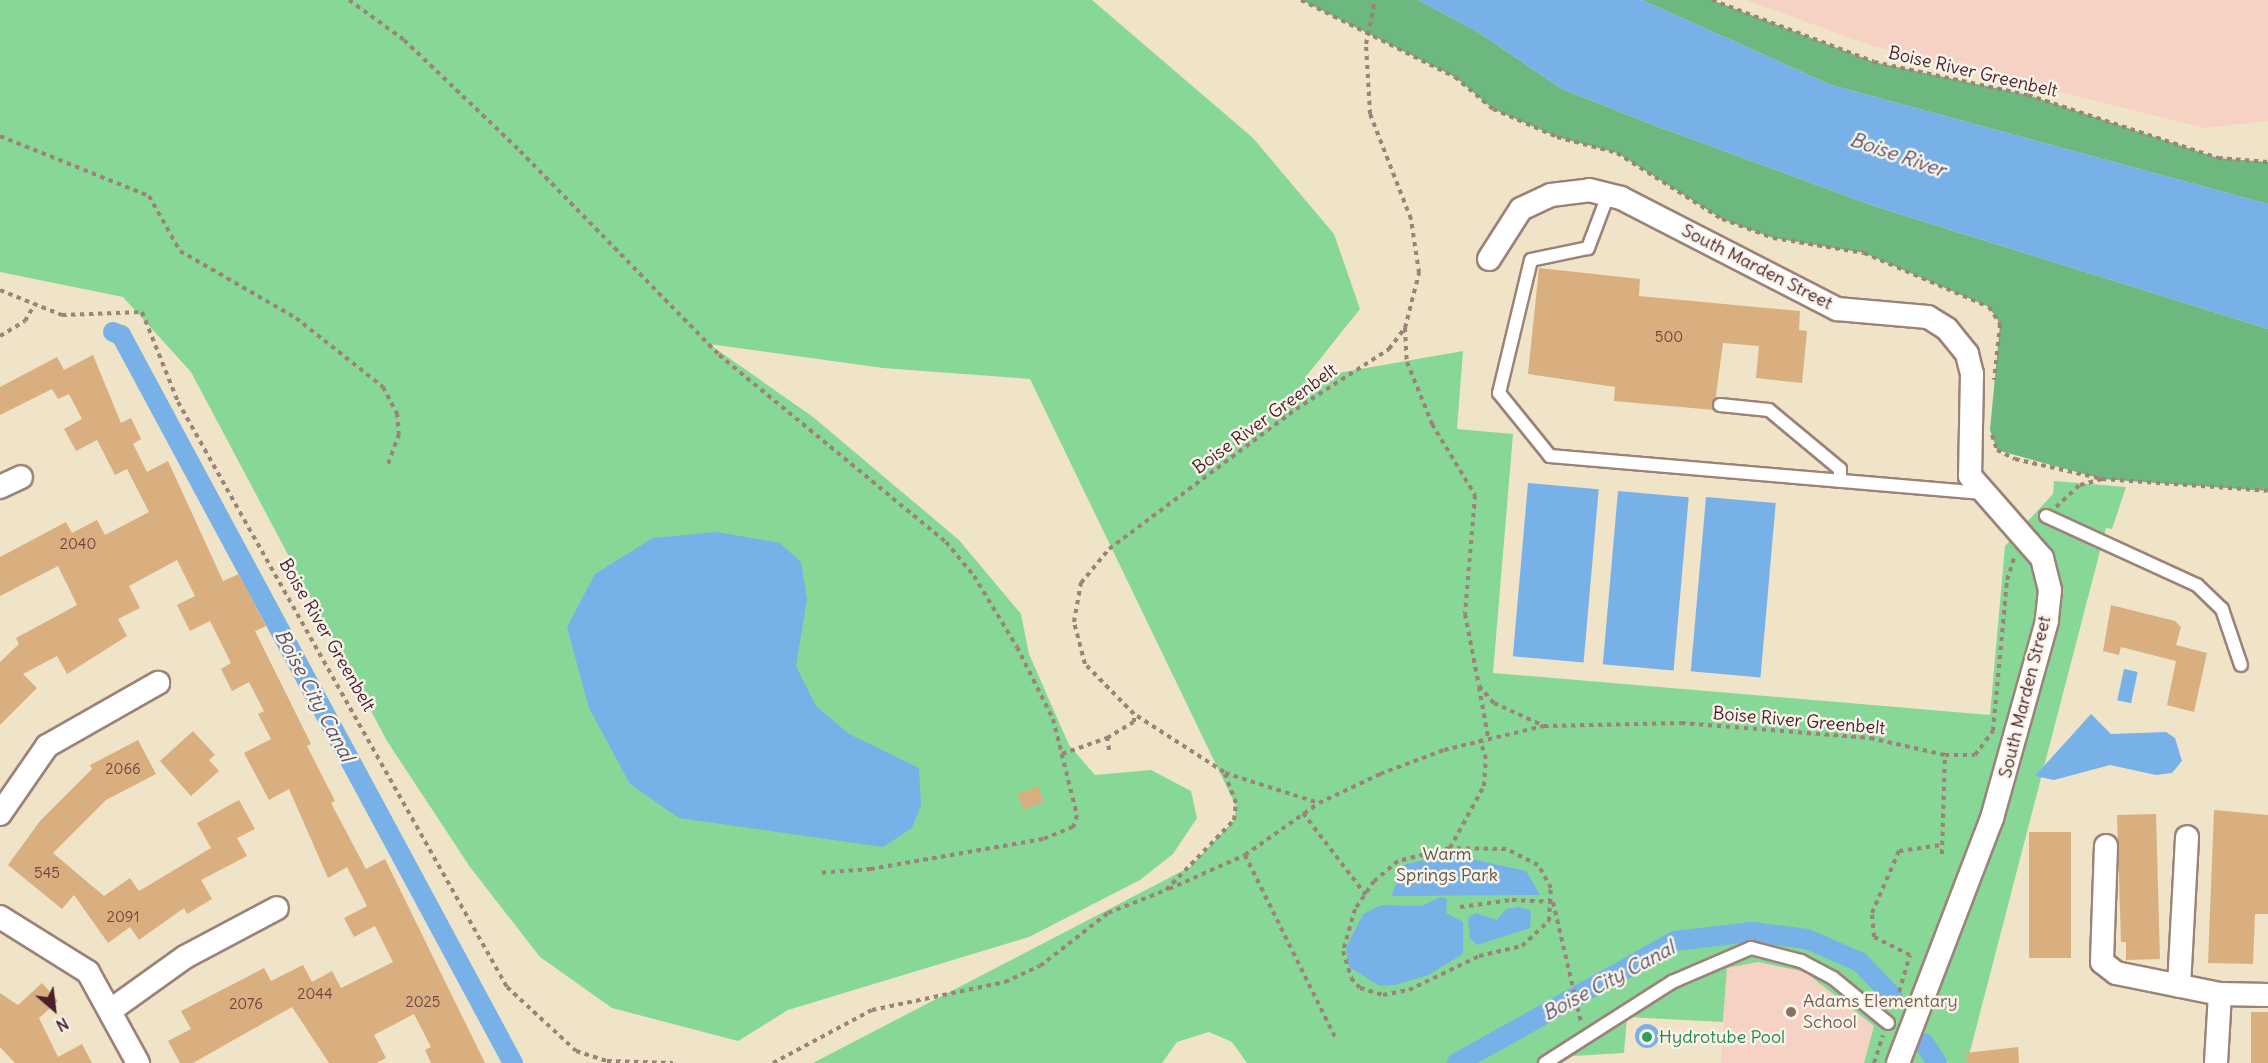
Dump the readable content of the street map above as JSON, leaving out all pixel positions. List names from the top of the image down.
{
  "streets": {
    "street": ["South Marden Street"],
    "path": ["Boise River Greenbelt"]
  },
  "crossings": [
    ["Boise River Greenbelt", "South Marden Street"]
  ],
  "water": ["Boise River", "Boise City Canal"],
  "parks": ["Warm Springs Park"],
  "places": ["Adams Elementary School", "Hydrotube Pool"],
  "house_numbers": [
    "500",
    "2040",
    "2066",
    "545",
    "2091",
    "2044",
    "2025",
    "2076"
  ],
  "north": "bottom right"
}
